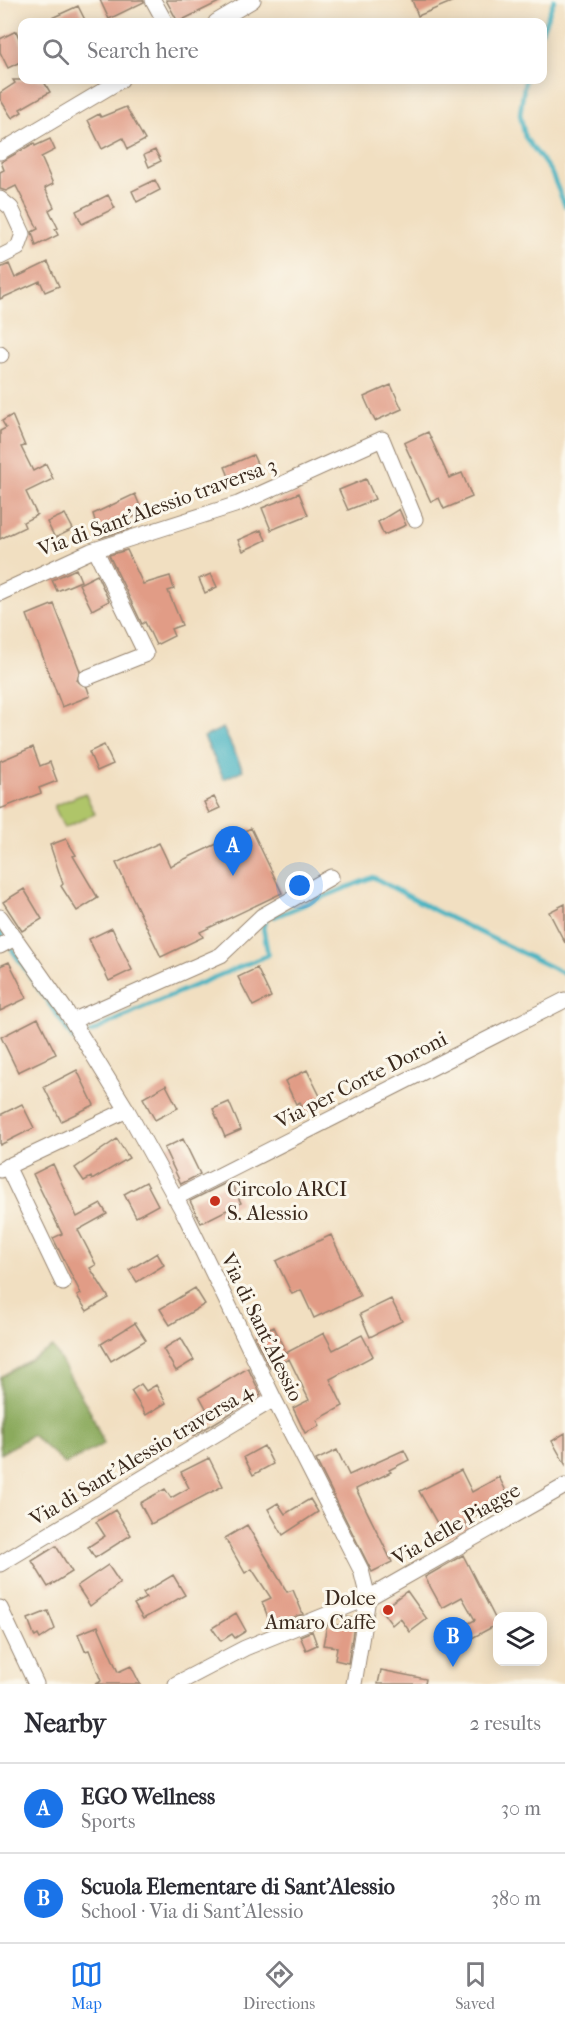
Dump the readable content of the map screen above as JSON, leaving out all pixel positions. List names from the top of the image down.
{
  "streets": {
    "street": [
      "Via di Sant'Alessio traversa 3",
      "Via per Corte Doroni",
      "Via di Sant'Alessio",
      "Via di Sant'Alessio traversa 4",
      "Via delle Piagge"
    ]
  },
  "crossings": [
    ["Via per Corte Doroni", "Via di Sant'Alessio"],
    ["Via di Sant'Alessio", "Via di Sant'Alessio traversa 4"],
    ["Via di Sant'Alessio", "Via delle Piagge"]
  ],
  "places": ["Circolo ARCI S. Alessio", "Dolce Amaro Caffè"],
  "page": {
    "search": "Search here",
    "pins": ["A", "B"],
    "heading": ["Nearby", "2 results"],
    "list": [
      {
        "mark": "A",
        "name": "EGO Wellness",
        "note": "Sports",
        "value": "30 m"
      },
      {
        "mark": "B",
        "name": "Scuola Elementare di Sant'Alessio",
        "note": "School · Via di Sant'Alessio",
        "value": "380 m"
      }
    ],
    "nav": ["Map", "Directions", "Saved"]
  }
}
